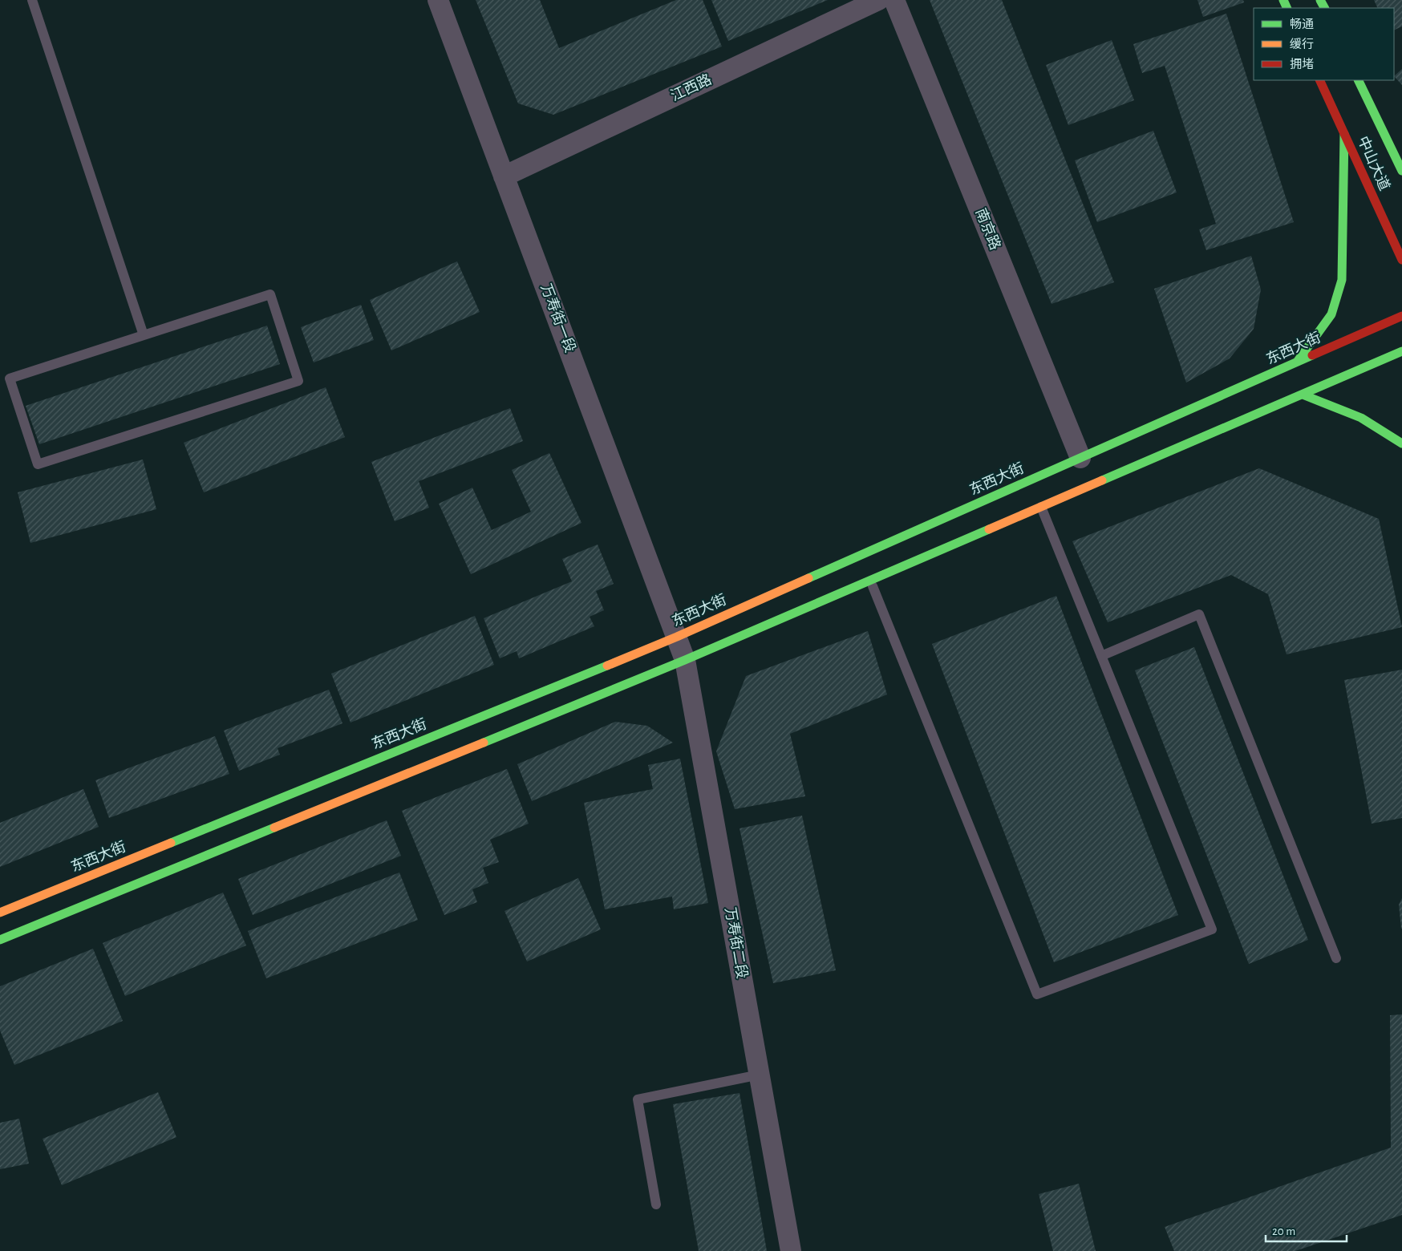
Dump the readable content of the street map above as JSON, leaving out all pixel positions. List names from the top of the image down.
{
  "streets": {
    "street": [
      "江西路",
      "中山大道",
      "南京路",
      "万寿街一段",
      "东西大街",
      "万寿街二段"
    ]
  },
  "crossings": [
    ["江西路", "万寿街一段"],
    ["南京路", "东西大街"],
    ["万寿街一段", "东西大街"],
    ["万寿街一段", "万寿街二段"],
    ["东西大街", "万寿街二段"]
  ],
  "legend": ["畅通", "缓行", "拥堵"],
  "scale_bar": "20 m"
}
